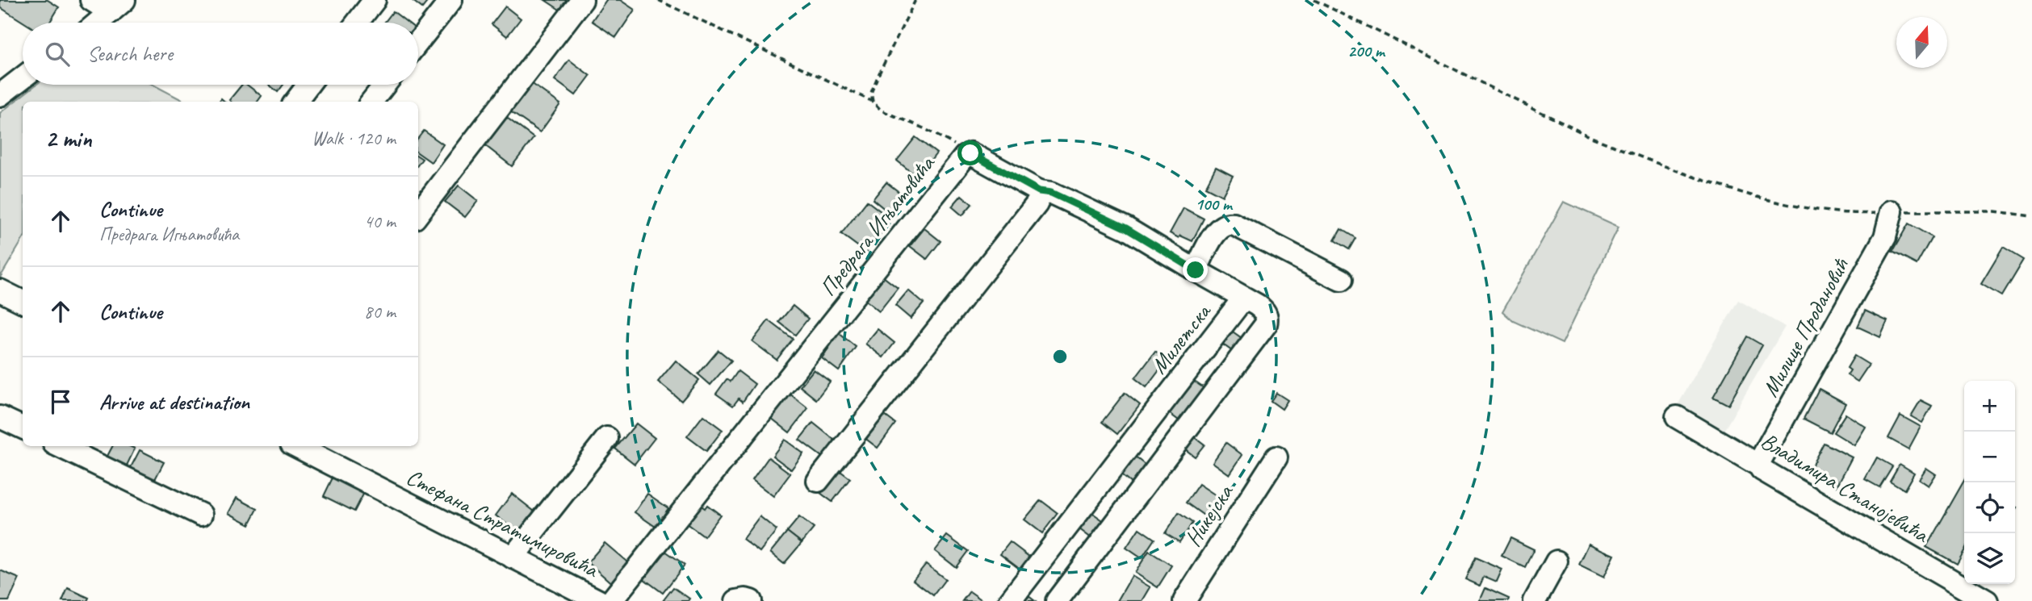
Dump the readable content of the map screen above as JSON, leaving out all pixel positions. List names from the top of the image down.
{
  "streets": {
    "street": [
      "Предрага Игњатовића",
      "Милице Продановић",
      "Милетска",
      "Владимира Станојевића",
      "Никејска",
      "Стефана Стратимировића"
    ]
  },
  "crossings": [
    ["Предрага Игњатовића", "Милетска"],
    ["Милице Продановић", "Владимира Станојевића"]
  ],
  "north": "top",
  "page": {
    "search": "Search here",
    "heading": ["2 min", "Walk · 120 m"],
    "list": [
      ["Continue", "Предрага Игњатовића", "40 m"],
      ["Continue", "80 m"],
      "Arrive at destination"
    ],
    "map_buttons": ["+", "−"]
  },
  "rings": ["200 m", "100 m"]
}
